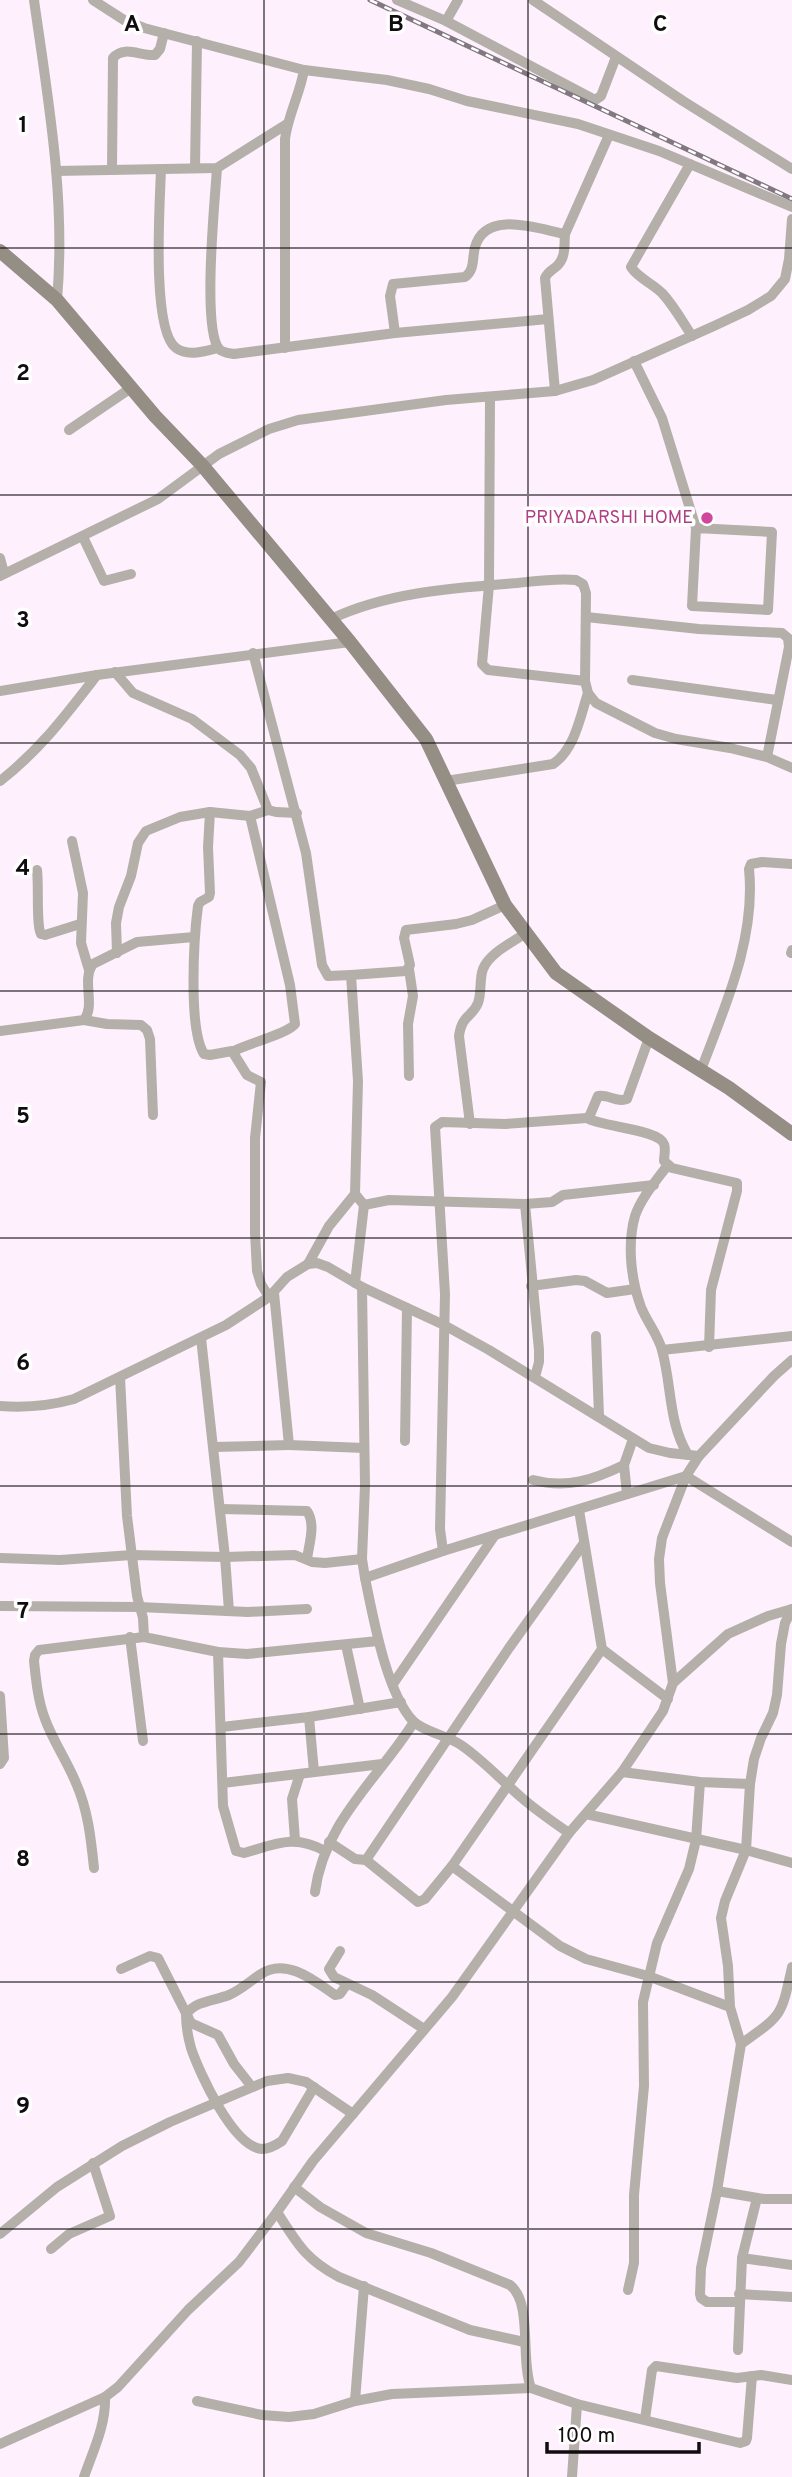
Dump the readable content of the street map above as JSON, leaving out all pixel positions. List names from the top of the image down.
{
  "places": ["PRIYADARSHI HOME"],
  "scale_bar": "100 m",
  "grid": {
    "columns": ["A", "B", "C"],
    "rows": [
      "1",
      "2",
      "3",
      "4",
      "5",
      "6",
      "7",
      "8",
      "9"
    ]
  }
}
